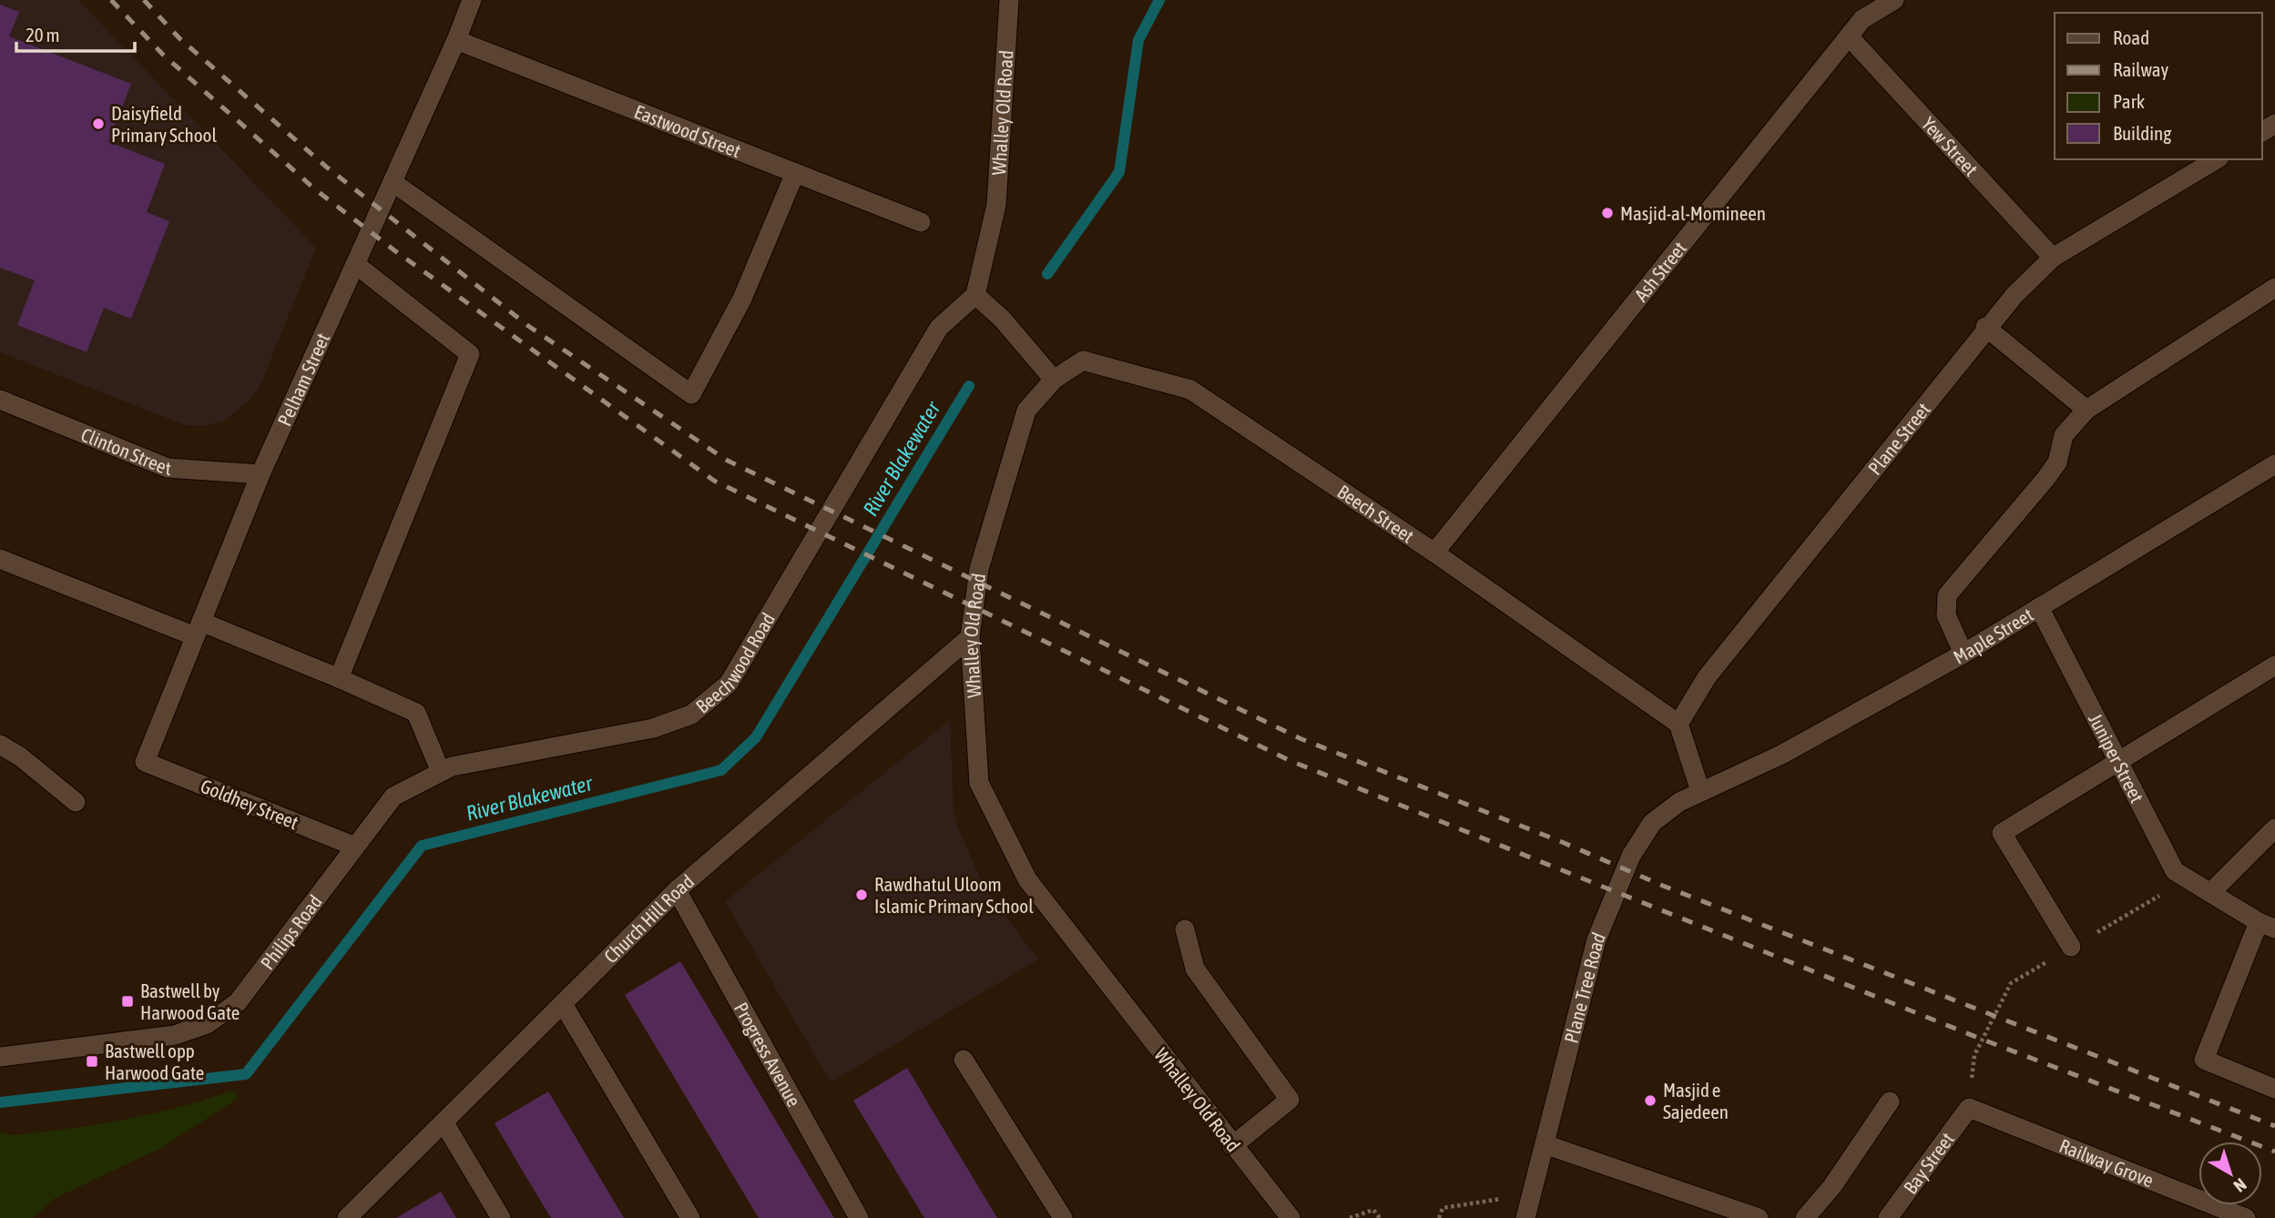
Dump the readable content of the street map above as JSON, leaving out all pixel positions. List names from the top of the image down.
{
  "streets": {
    "street": [
      "Whalley Old Road",
      "Eastwood Street",
      "Yew Street",
      "Ash Street",
      "Pelham Street",
      "Plane Street",
      "Clinton Street",
      "Beech Street",
      "Maple Street",
      "Beechwood Road",
      "Juniper Street",
      "Goldhey Street",
      "Church Hill Road",
      "Philips Road",
      "Plane Tree Road",
      "Progress Avenue",
      "Bay Street",
      "Railway Grove"
    ]
  },
  "crossings": [
    ["Whalley Old Road", "Beech Street"],
    ["Whalley Old Road", "Beechwood Road"],
    ["Whalley Old Road", "Church Hill Road"],
    ["Eastwood Street", "Pelham Street"],
    ["Yew Street", "Ash Street"],
    ["Yew Street", "Plane Street"],
    ["Ash Street", "Beech Street"],
    ["Pelham Street", "Clinton Street"],
    ["Pelham Street", "Goldhey Street"],
    ["Plane Street", "Beech Street"],
    ["Maple Street", "Juniper Street"],
    ["Maple Street", "Plane Tree Road"],
    ["Beechwood Road", "Goldhey Street"],
    ["Beechwood Road", "Philips Road"],
    ["Goldhey Street", "Philips Road"],
    ["Church Hill Road", "Progress Avenue"],
    ["Bay Street", "Railway Grove"]
  ],
  "water": ["River Blakewater"],
  "places": {
    "other": [
      "Daisyfield Primary School",
      "Masjid-al-Momineen",
      "Rawdhatul Uloom Islamic Primary School",
      "Masjid e Sajedeen"
    ],
    "transit": ["Bastwell by Harwood Gate", "Bastwell opp Harwood Gate"]
  },
  "legend": [
    "Road",
    "Railway",
    "Park",
    "Building"
  ],
  "scale_bar": "20 m",
  "north": "bottom right"
}
